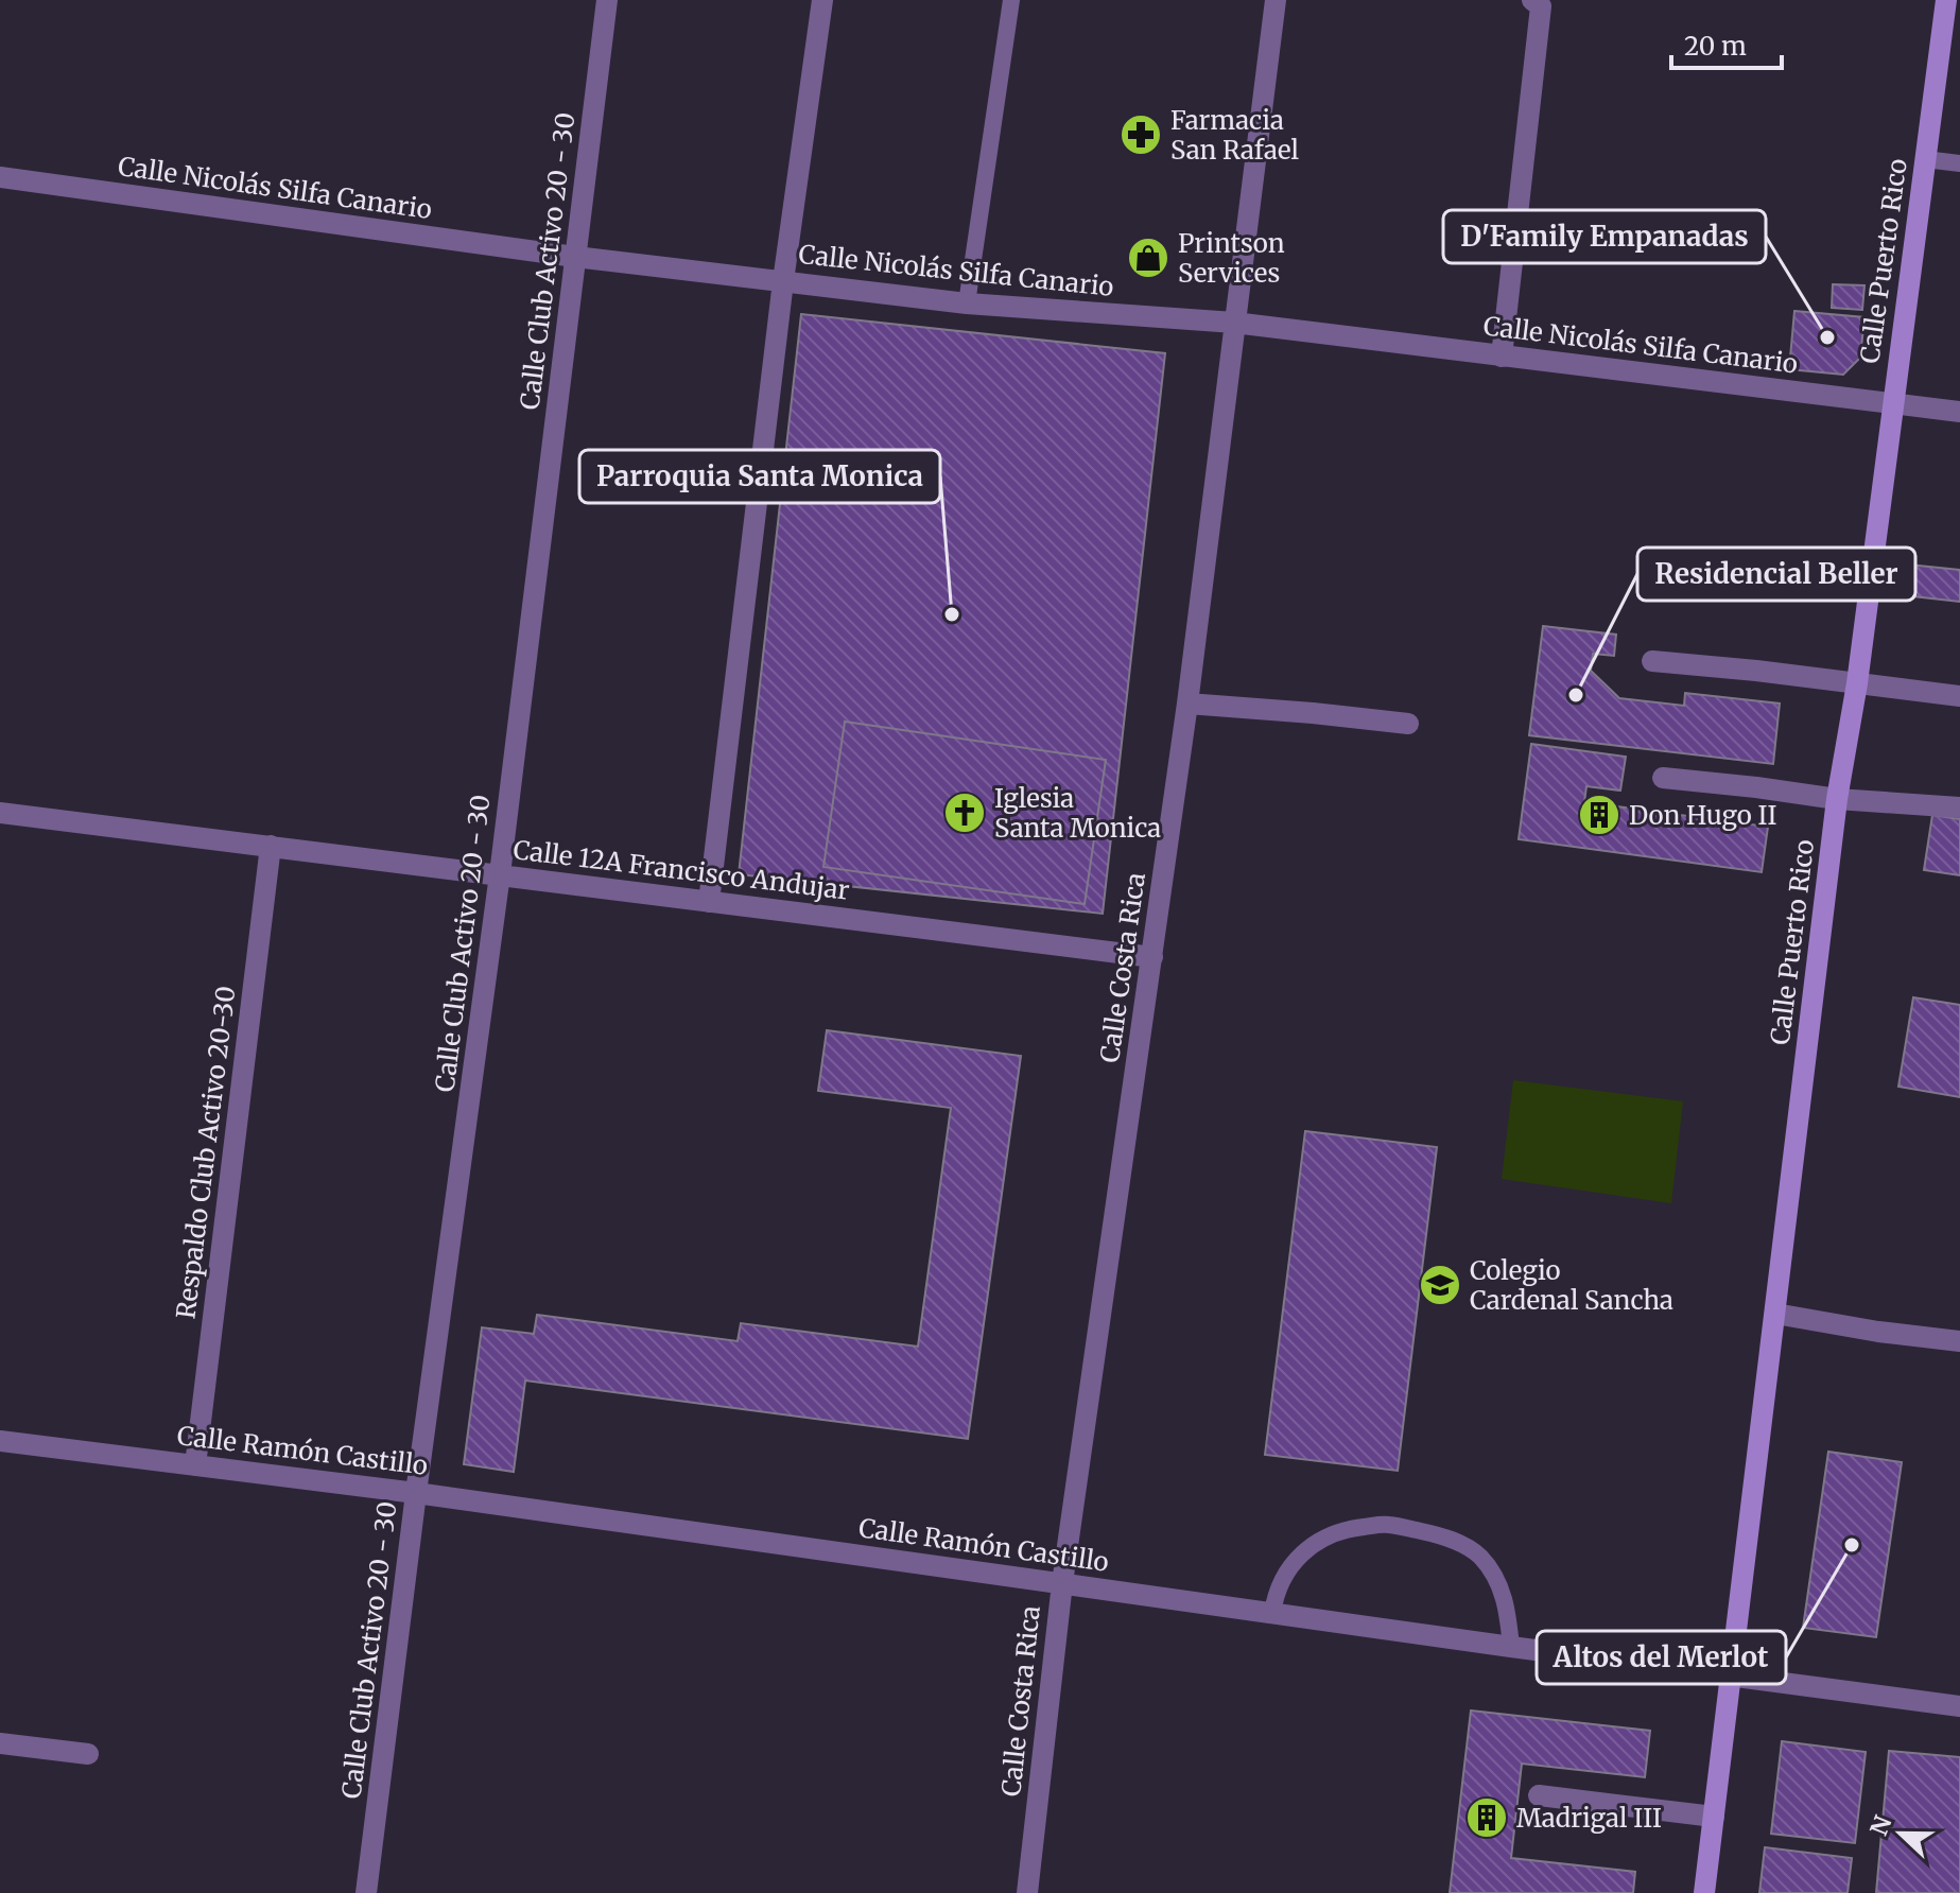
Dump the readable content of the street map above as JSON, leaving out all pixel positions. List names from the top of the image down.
{
  "streets": {
    "street": [
      "Calle Nicolás Silfa Canario",
      "Calle Club Activo 20 - 30",
      "Calle Puerto Rico",
      "Calle 12A Francisco Andujar",
      "Calle Costa Rica",
      "Respaldo Club Activo 20-30",
      "Calle Ramón Castillo"
    ]
  },
  "crossings": [
    ["Calle Nicolás Silfa Canario", "Calle Club Activo 20 - 30"],
    ["Calle Nicolás Silfa Canario", "Calle Puerto Rico"],
    ["Calle Nicolás Silfa Canario", "Calle Costa Rica"],
    ["Calle Club Activo 20 - 30", "Calle 12A Francisco Andujar"],
    ["Calle Club Activo 20 - 30", "Calle Ramón Castillo"],
    ["Calle Puerto Rico", "Calle Ramón Castillo"],
    ["Calle 12A Francisco Andujar", "Calle Costa Rica"],
    ["Calle 12A Francisco Andujar", "Respaldo Club Activo 20-30"],
    ["Calle Costa Rica", "Calle Ramón Castillo"],
    ["Respaldo Club Activo 20-30", "Calle Ramón Castillo"]
  ],
  "places": {
    "pharmacy": ["Farmacia San Rafael"],
    "shop": ["Printson Services"],
    "other": [
      "D'Family Empanadas",
      "Parroquia Santa Monica",
      "Residencial Beller",
      "Altos del Merlot"
    ],
    "church": ["Iglesia Santa Monica"],
    "building": ["Don Hugo II", "Madrigal III"],
    "school or university": ["Colegio Cardenal Sancha"]
  },
  "scale_bar": "20 m",
  "north": "left"
}
